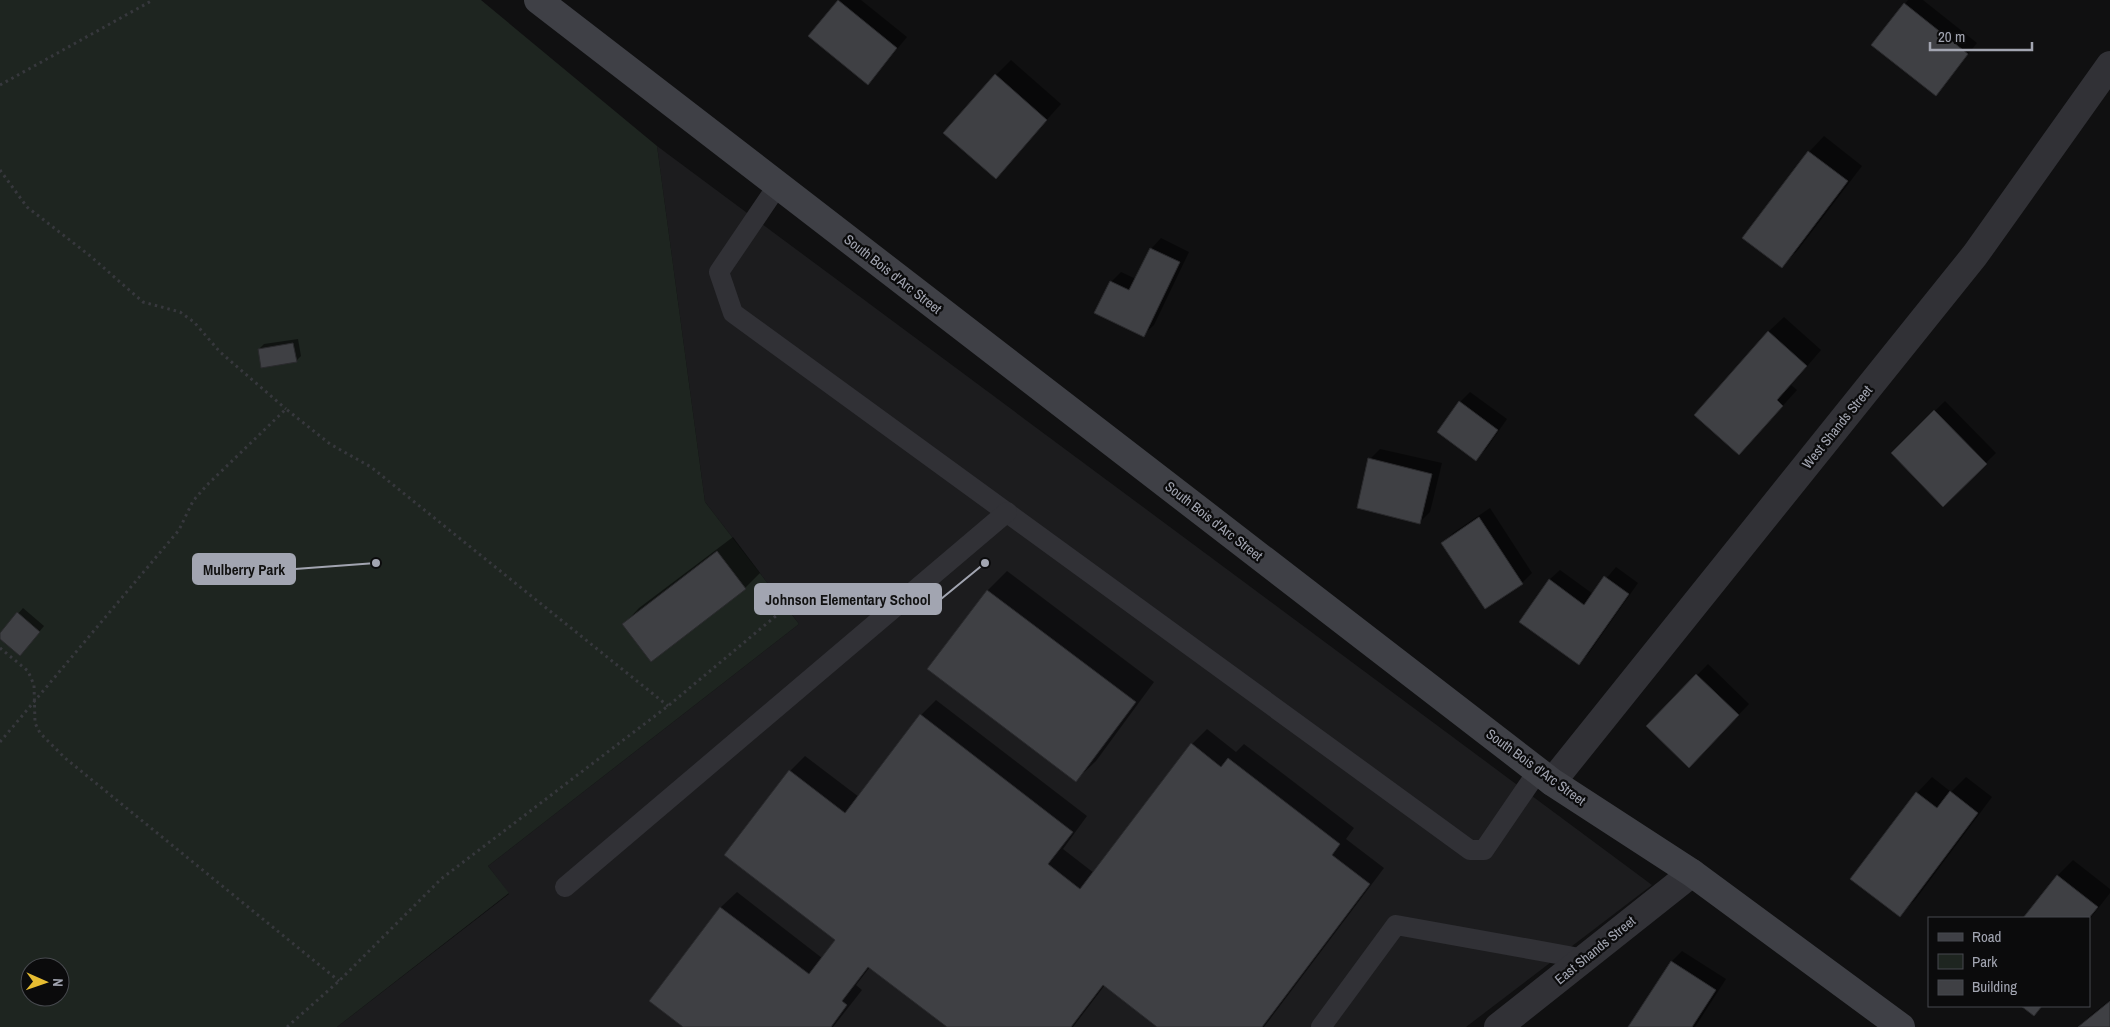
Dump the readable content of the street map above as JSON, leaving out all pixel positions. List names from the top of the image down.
{
  "streets": {
    "main road": ["South Bois d'Arc Street"],
    "street": ["West Shands Street", "East Shands Street"]
  },
  "crossings": [
    ["South Bois d'Arc Street", "West Shands Street"],
    ["South Bois d'Arc Street", "East Shands Street"]
  ],
  "places": ["Mulberry Park", "Johnson Elementary School"],
  "legend": ["Road", "Park", "Building"],
  "scale_bar": "20 m",
  "north": "right"
}
